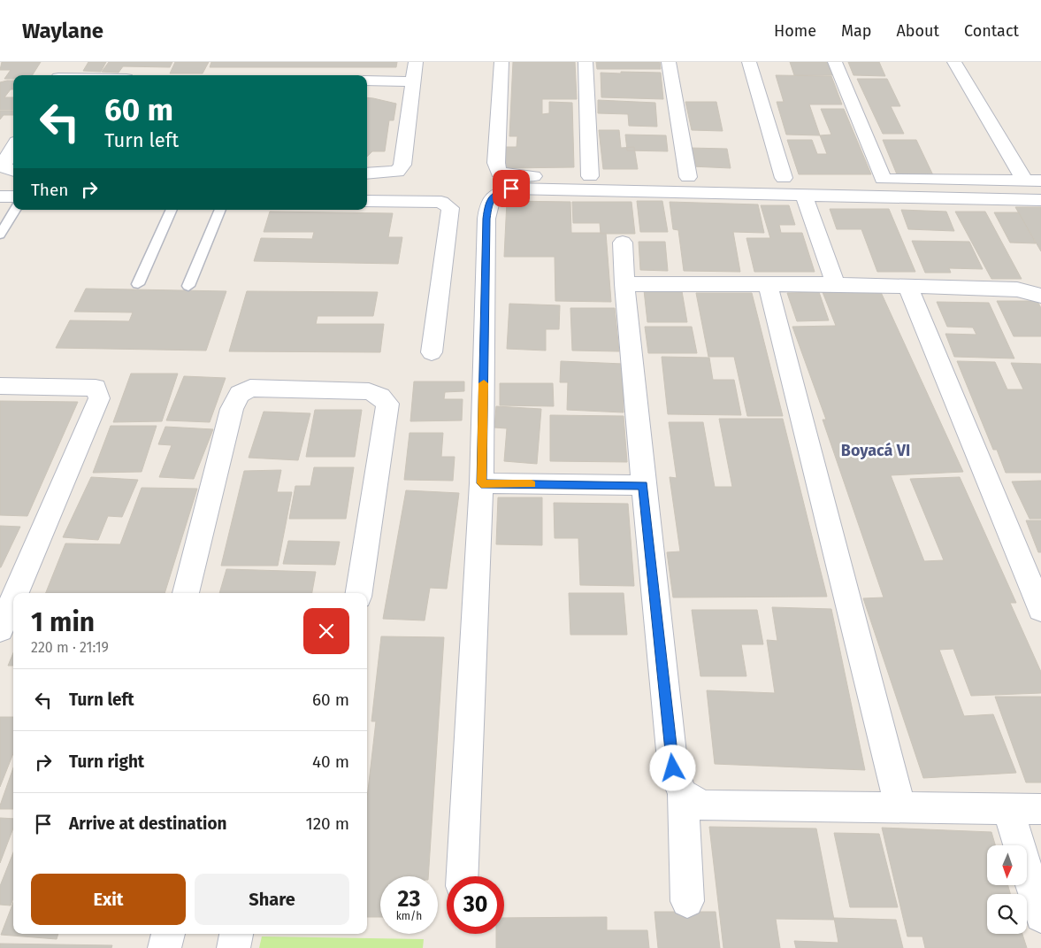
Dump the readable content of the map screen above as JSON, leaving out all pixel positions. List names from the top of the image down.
{
  "districts": ["Boyacá VI"],
  "north": "bottom",
  "page": {
    "header": "Waylane",
    "nav": [
      "Home",
      "Map",
      "About",
      "Contact"
    ],
    "turn": ["60 m", "Turn left"],
    "then": "Then",
    "heading": ["1 min", "220 m · 21:19"],
    "list": [
      {
        "name": "Turn left",
        "value": "60 m"
      },
      {
        "name": "Turn right",
        "value": "40 m"
      },
      {
        "name": "Arrive at destination",
        "value": "120 m"
      }
    ],
    "buttons": ["Exit", "Share"],
    "speed": "23 km/h",
    "limit": "30"
  }
}
